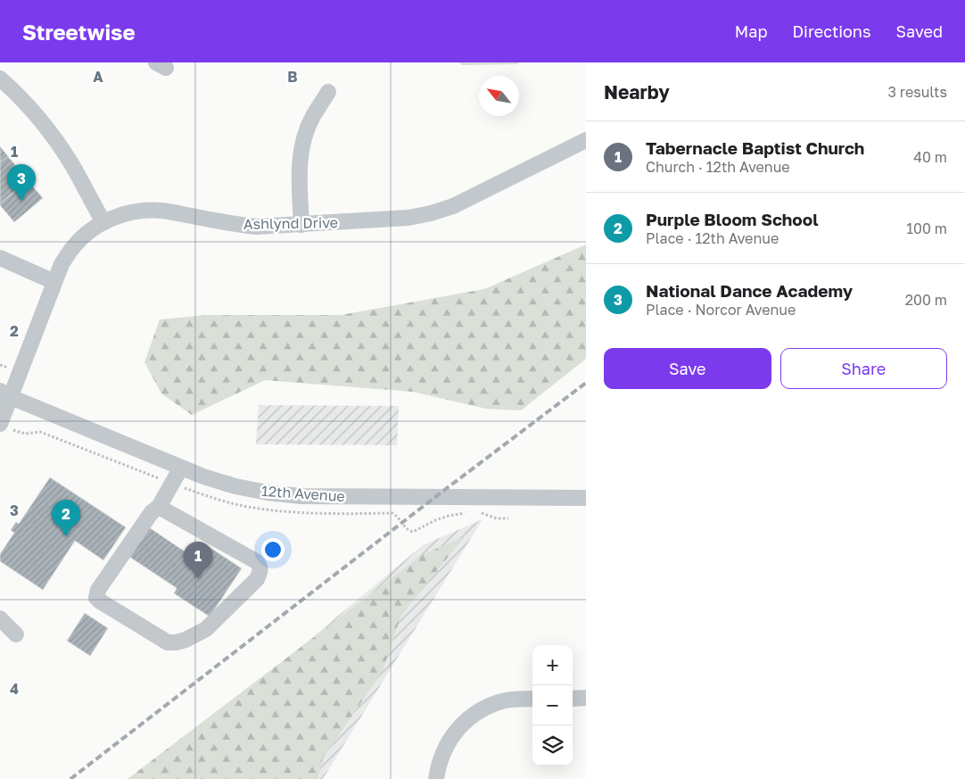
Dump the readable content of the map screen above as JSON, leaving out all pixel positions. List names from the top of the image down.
{
  "streets": {
    "street": ["Ashlynd Drive", "12th Avenue"]
  },
  "crossings": [
    ["Ashlynd Drive", "12th Avenue"]
  ],
  "north": "top left",
  "page": {
    "header": "Streetwise",
    "nav": ["Map", "Directions", "Saved"],
    "heading": ["Nearby", "3 results"],
    "list": [
      {
        "mark": "1",
        "name": "Tabernacle Baptist Church",
        "note": "Church · 12th Avenue",
        "value": "40 m"
      },
      {
        "mark": "2",
        "name": "Purple Bloom School",
        "note": "Place · 12th Avenue",
        "value": "100 m"
      },
      {
        "mark": "3",
        "name": "National Dance Academy",
        "note": "Place · Norcor Avenue",
        "value": "200 m"
      }
    ],
    "pins": ["3", "2", "1"],
    "buttons": ["Save", "Share"],
    "map_buttons": ["+", "−"]
  },
  "grid": {
    "columns": ["A", "B"],
    "rows": [
      "1",
      "2",
      "3",
      "4"
    ]
  }
}
